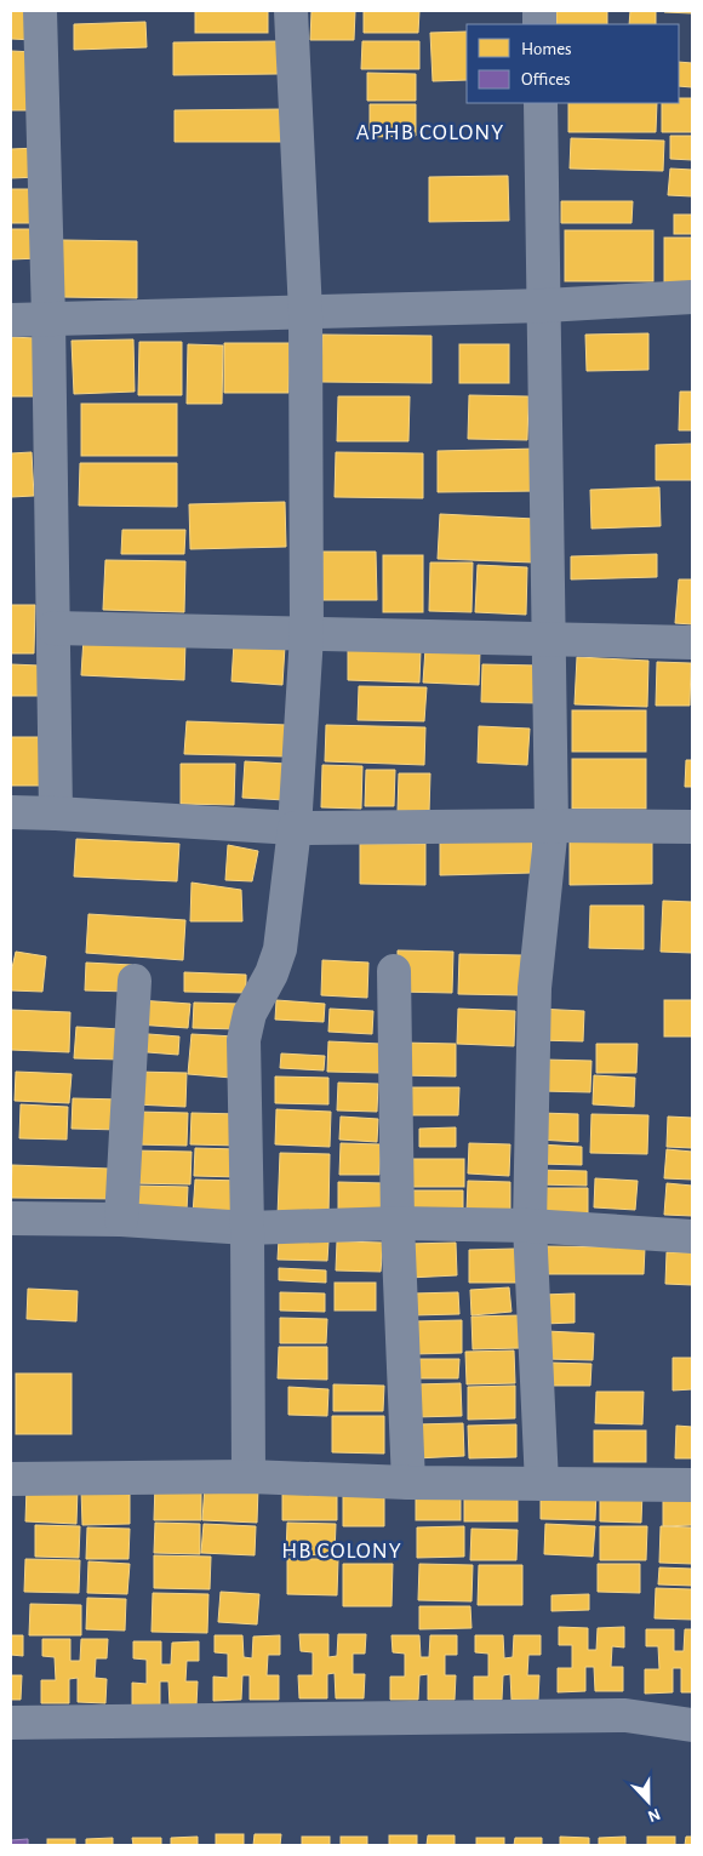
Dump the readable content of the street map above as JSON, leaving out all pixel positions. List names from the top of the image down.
{
  "districts": ["APHB COLONY", "HB COLONY"],
  "legend": ["Homes", "Offices"],
  "north": "bottom"
}
